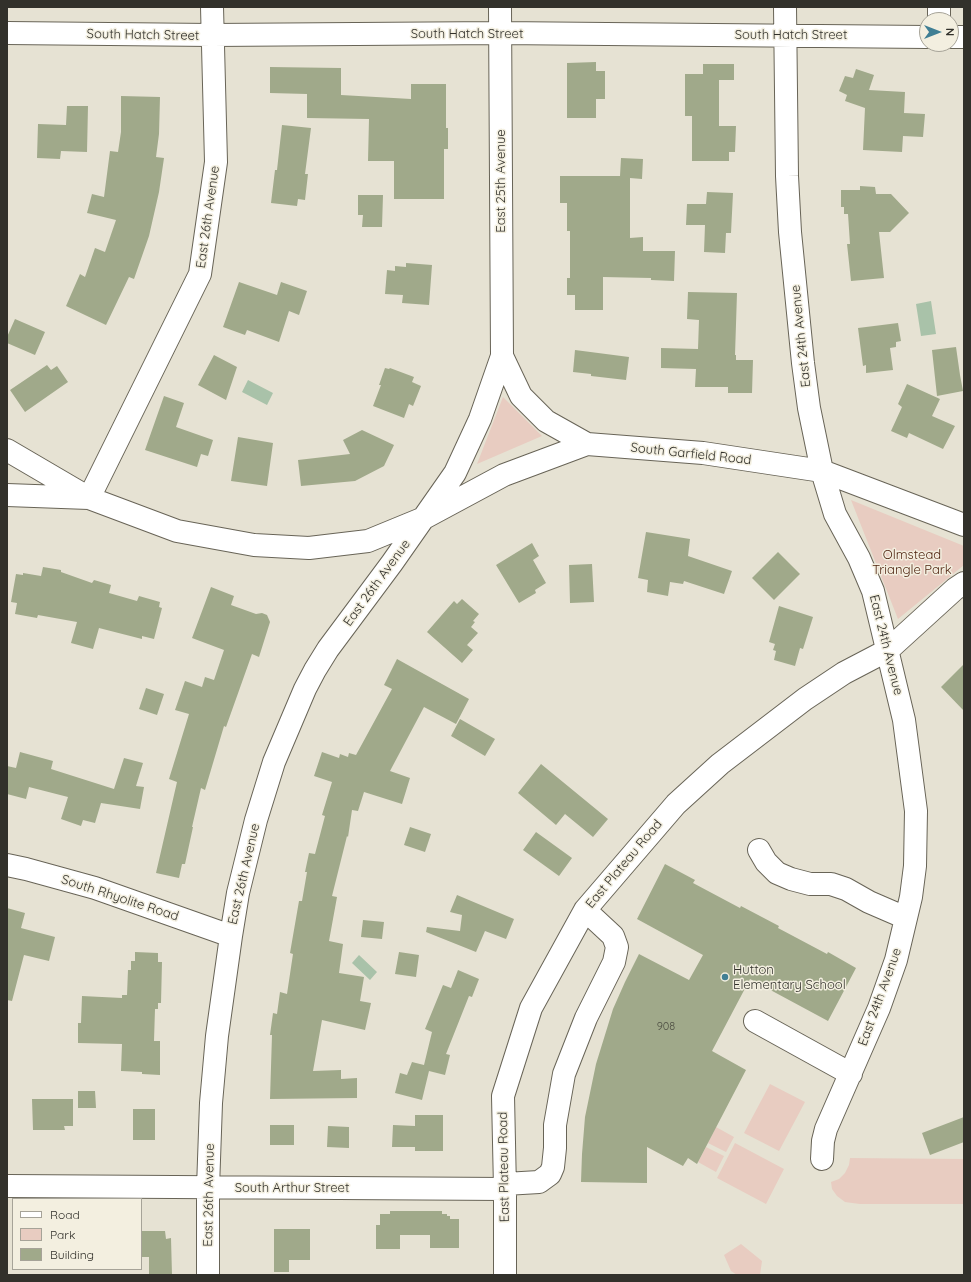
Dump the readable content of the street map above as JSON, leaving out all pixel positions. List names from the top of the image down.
{
  "streets": {
    "street": [
      "South Hatch Street",
      "East 25th Avenue",
      "East 26th Avenue",
      "East 24th Avenue",
      "South Garfield Road",
      "East Plateau Road",
      "South Rhyolite Road",
      "South Arthur Street"
    ]
  },
  "crossings": [
    ["South Hatch Street", "East 25th Avenue"],
    ["South Hatch Street", "East 26th Avenue"],
    ["South Hatch Street", "East 24th Avenue"],
    ["East 25th Avenue", "East 26th Avenue"],
    ["East 25th Avenue", "South Garfield Road"],
    ["East 26th Avenue", "South Garfield Road"],
    ["East 26th Avenue", "South Rhyolite Road"],
    ["East 26th Avenue", "South Arthur Street"],
    ["East 24th Avenue", "South Garfield Road"],
    ["East 24th Avenue", "East Plateau Road"],
    ["East Plateau Road", "South Arthur Street"]
  ],
  "parks": ["Olmstead Triangle Park"],
  "places": ["Hutton Elementary School"],
  "house_numbers": ["908"],
  "legend": ["Road", "Park", "Building"],
  "north": "right"
}
